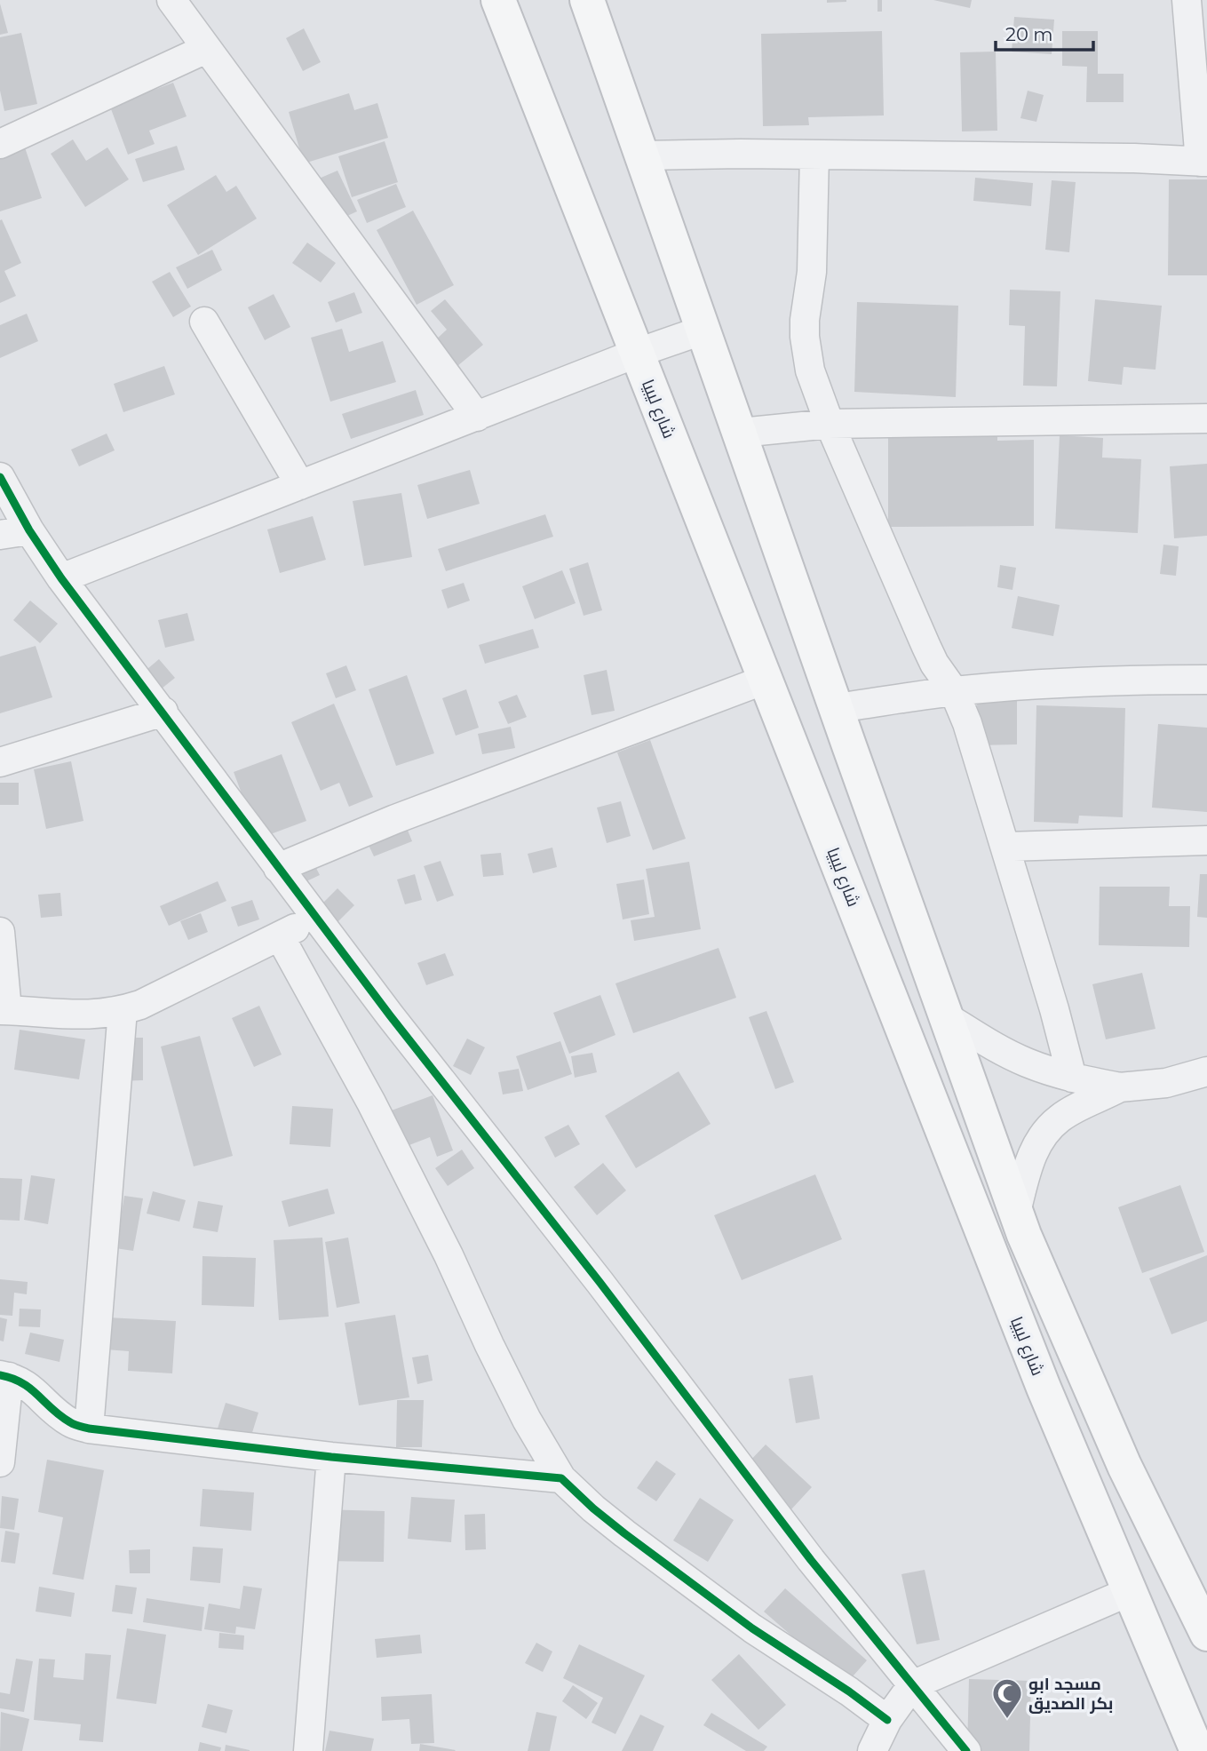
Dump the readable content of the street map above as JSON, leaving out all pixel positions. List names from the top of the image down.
{
  "streets": {
    "main road": ["شارع ليبيا"]
  },
  "places": {
    "mosque": ["مسجد ابو بكر الصديق"]
  },
  "scale_bar": "20 m"
}
